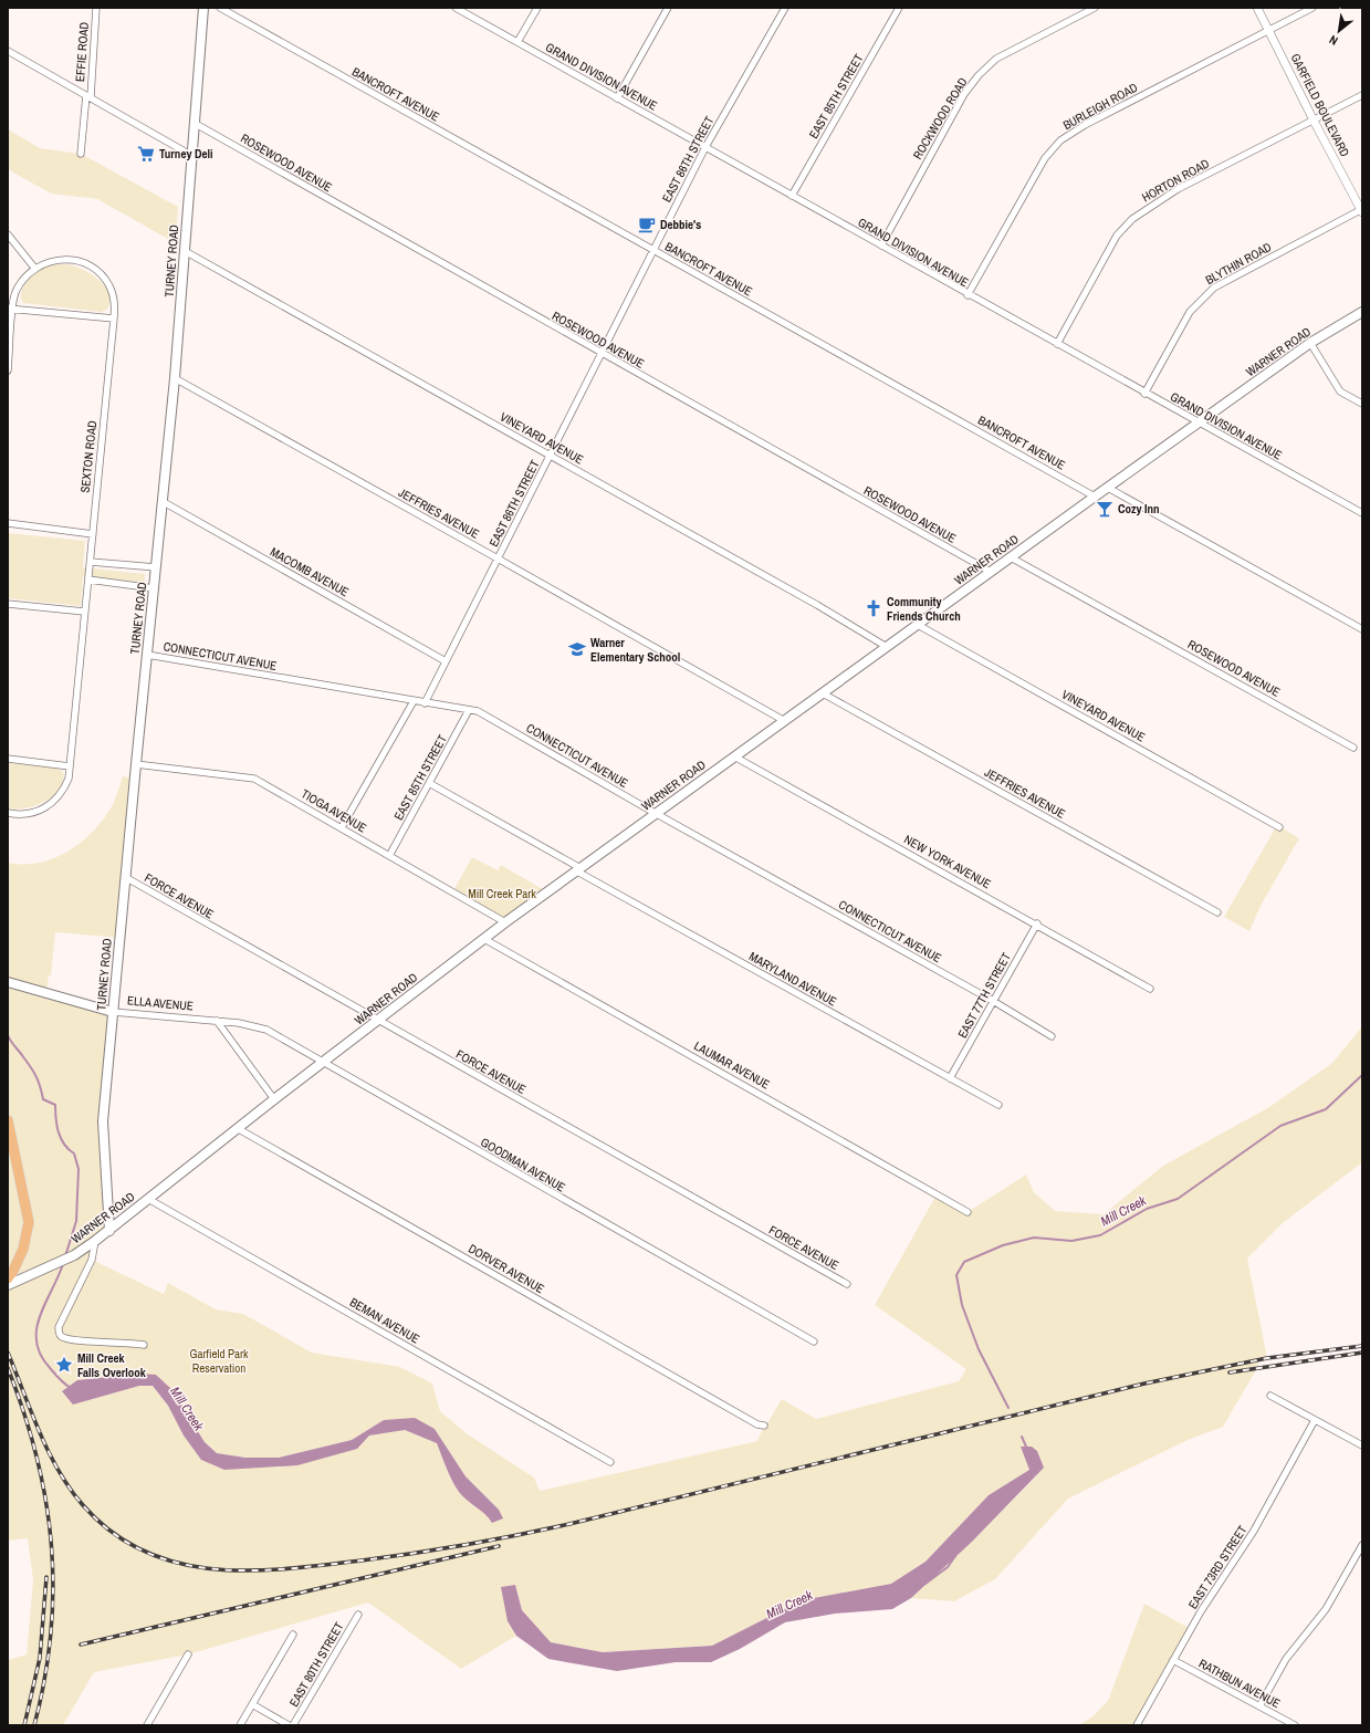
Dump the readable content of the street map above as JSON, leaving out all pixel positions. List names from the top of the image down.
{
  "streets": {
    "main road": ["TURNEY ROAD", "WARNER ROAD", "ELLA AVENUE"],
    "street": [
      "EFFIE ROAD",
      "GRAND DIVISION AVENUE",
      "BANCROFT AVENUE",
      "EAST 85TH STREET",
      "GARFIELD BOULEVARD",
      "BURLEIGH ROAD",
      "ROCKWOOD ROAD",
      "EAST 86TH STREET",
      "ROSEWOOD AVENUE",
      "HORTON ROAD",
      "BLYTHIN ROAD",
      "VINEYARD AVENUE",
      "SEXTON ROAD",
      "JEFFRIES AVENUE",
      "MACOMB AVENUE",
      "CONNECTICUT AVENUE",
      "TIOGA AVENUE",
      "NEW YORK AVENUE",
      "FORCE AVENUE",
      "MARYLAND AVENUE",
      "EAST 77TH STREET",
      "LAUMAR AVENUE",
      "GOODMAN AVENUE",
      "DORVER AVENUE",
      "BEMAN AVENUE",
      "EAST 73RD STREET",
      "EAST 80TH STREET",
      "RATHBUN AVENUE"
    ]
  },
  "crossings": [
    ["GRAND DIVISION AVENUE", "EAST 85TH STREET"],
    ["GRAND DIVISION AVENUE", "BURLEIGH ROAD"],
    ["GRAND DIVISION AVENUE", "ROCKWOOD ROAD"],
    ["GRAND DIVISION AVENUE", "EAST 86TH STREET"],
    ["GRAND DIVISION AVENUE", "HORTON ROAD"],
    ["GRAND DIVISION AVENUE", "BLYTHIN ROAD"],
    ["GRAND DIVISION AVENUE", "WARNER ROAD"],
    ["BANCROFT AVENUE", "EAST 86TH STREET"],
    ["BANCROFT AVENUE", "WARNER ROAD"],
    ["EAST 85TH STREET", "CONNECTICUT AVENUE"],
    ["EAST 85TH STREET", "TIOGA AVENUE"],
    ["EAST 85TH STREET", "MARYLAND AVENUE"],
    ["GARFIELD BOULEVARD", "BURLEIGH ROAD"],
    ["GARFIELD BOULEVARD", "HORTON ROAD"],
    ["GARFIELD BOULEVARD", "BLYTHIN ROAD"],
    ["EAST 86TH STREET", "ROSEWOOD AVENUE"],
    ["EAST 86TH STREET", "VINEYARD AVENUE"],
    ["EAST 86TH STREET", "JEFFRIES AVENUE"],
    ["EAST 86TH STREET", "MACOMB AVENUE"],
    ["EAST 86TH STREET", "CONNECTICUT AVENUE"],
    ["ROSEWOOD AVENUE", "TURNEY ROAD"],
    ["ROSEWOOD AVENUE", "WARNER ROAD"],
    ["TURNEY ROAD", "WARNER ROAD"],
    ["TURNEY ROAD", "VINEYARD AVENUE"],
    ["TURNEY ROAD", "JEFFRIES AVENUE"],
    ["TURNEY ROAD", "MACOMB AVENUE"],
    ["TURNEY ROAD", "CONNECTICUT AVENUE"],
    ["TURNEY ROAD", "TIOGA AVENUE"],
    ["TURNEY ROAD", "FORCE AVENUE"],
    ["TURNEY ROAD", "ELLA AVENUE"],
    ["WARNER ROAD", "VINEYARD AVENUE"],
    ["WARNER ROAD", "JEFFRIES AVENUE"],
    ["WARNER ROAD", "CONNECTICUT AVENUE"],
    ["WARNER ROAD", "TIOGA AVENUE"],
    ["WARNER ROAD", "NEW YORK AVENUE"],
    ["WARNER ROAD", "FORCE AVENUE"],
    ["WARNER ROAD", "MARYLAND AVENUE"],
    ["WARNER ROAD", "LAUMAR AVENUE"],
    ["WARNER ROAD", "GOODMAN AVENUE"],
    ["WARNER ROAD", "DORVER AVENUE"],
    ["WARNER ROAD", "BEMAN AVENUE"],
    ["CONNECTICUT AVENUE", "EAST 77TH STREET"],
    ["NEW YORK AVENUE", "EAST 77TH STREET"],
    ["MARYLAND AVENUE", "EAST 77TH STREET"],
    ["ELLA AVENUE", "GOODMAN AVENUE"],
    ["EAST 73RD STREET", "RATHBUN AVENUE"]
  ],
  "water": ["Mill Creek"],
  "parks": ["Mill Creek Park", "Garfield Park Reservation"],
  "places": {
    "supermarket": ["Turney Deli"],
    "cafe": ["Debbie's"],
    "bar": ["Cozy Inn"],
    "church": ["Community Friends Church"],
    "school or university": ["Warner Elementary School"],
    "place": ["Mill Creek Falls Overlook"]
  },
  "north": "bottom left"
}
